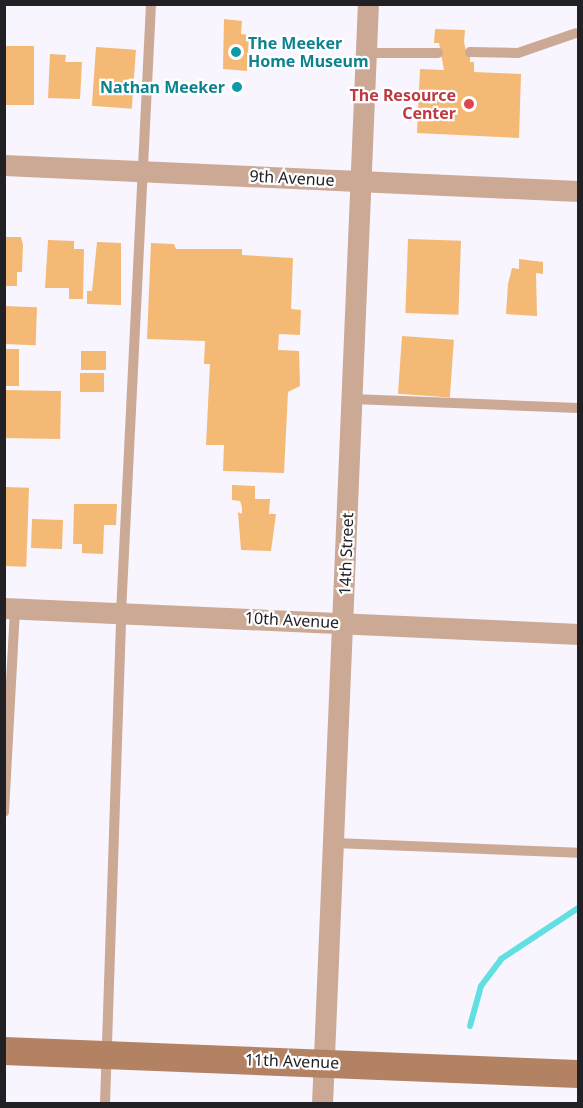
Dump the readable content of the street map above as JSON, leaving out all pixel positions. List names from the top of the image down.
{
  "streets": {
    "main road": ["11th Avenue"],
    "street": ["9th Avenue", "14th Street", "10th Avenue"]
  },
  "crossings": [
    ["9th Avenue", "14th Street"],
    ["14th Street", "10th Avenue"],
    ["14th Street", "11th Avenue"]
  ],
  "places": ["The Meeker Home Museum", "Nathan Meeker", "The Resource Center"]
}
